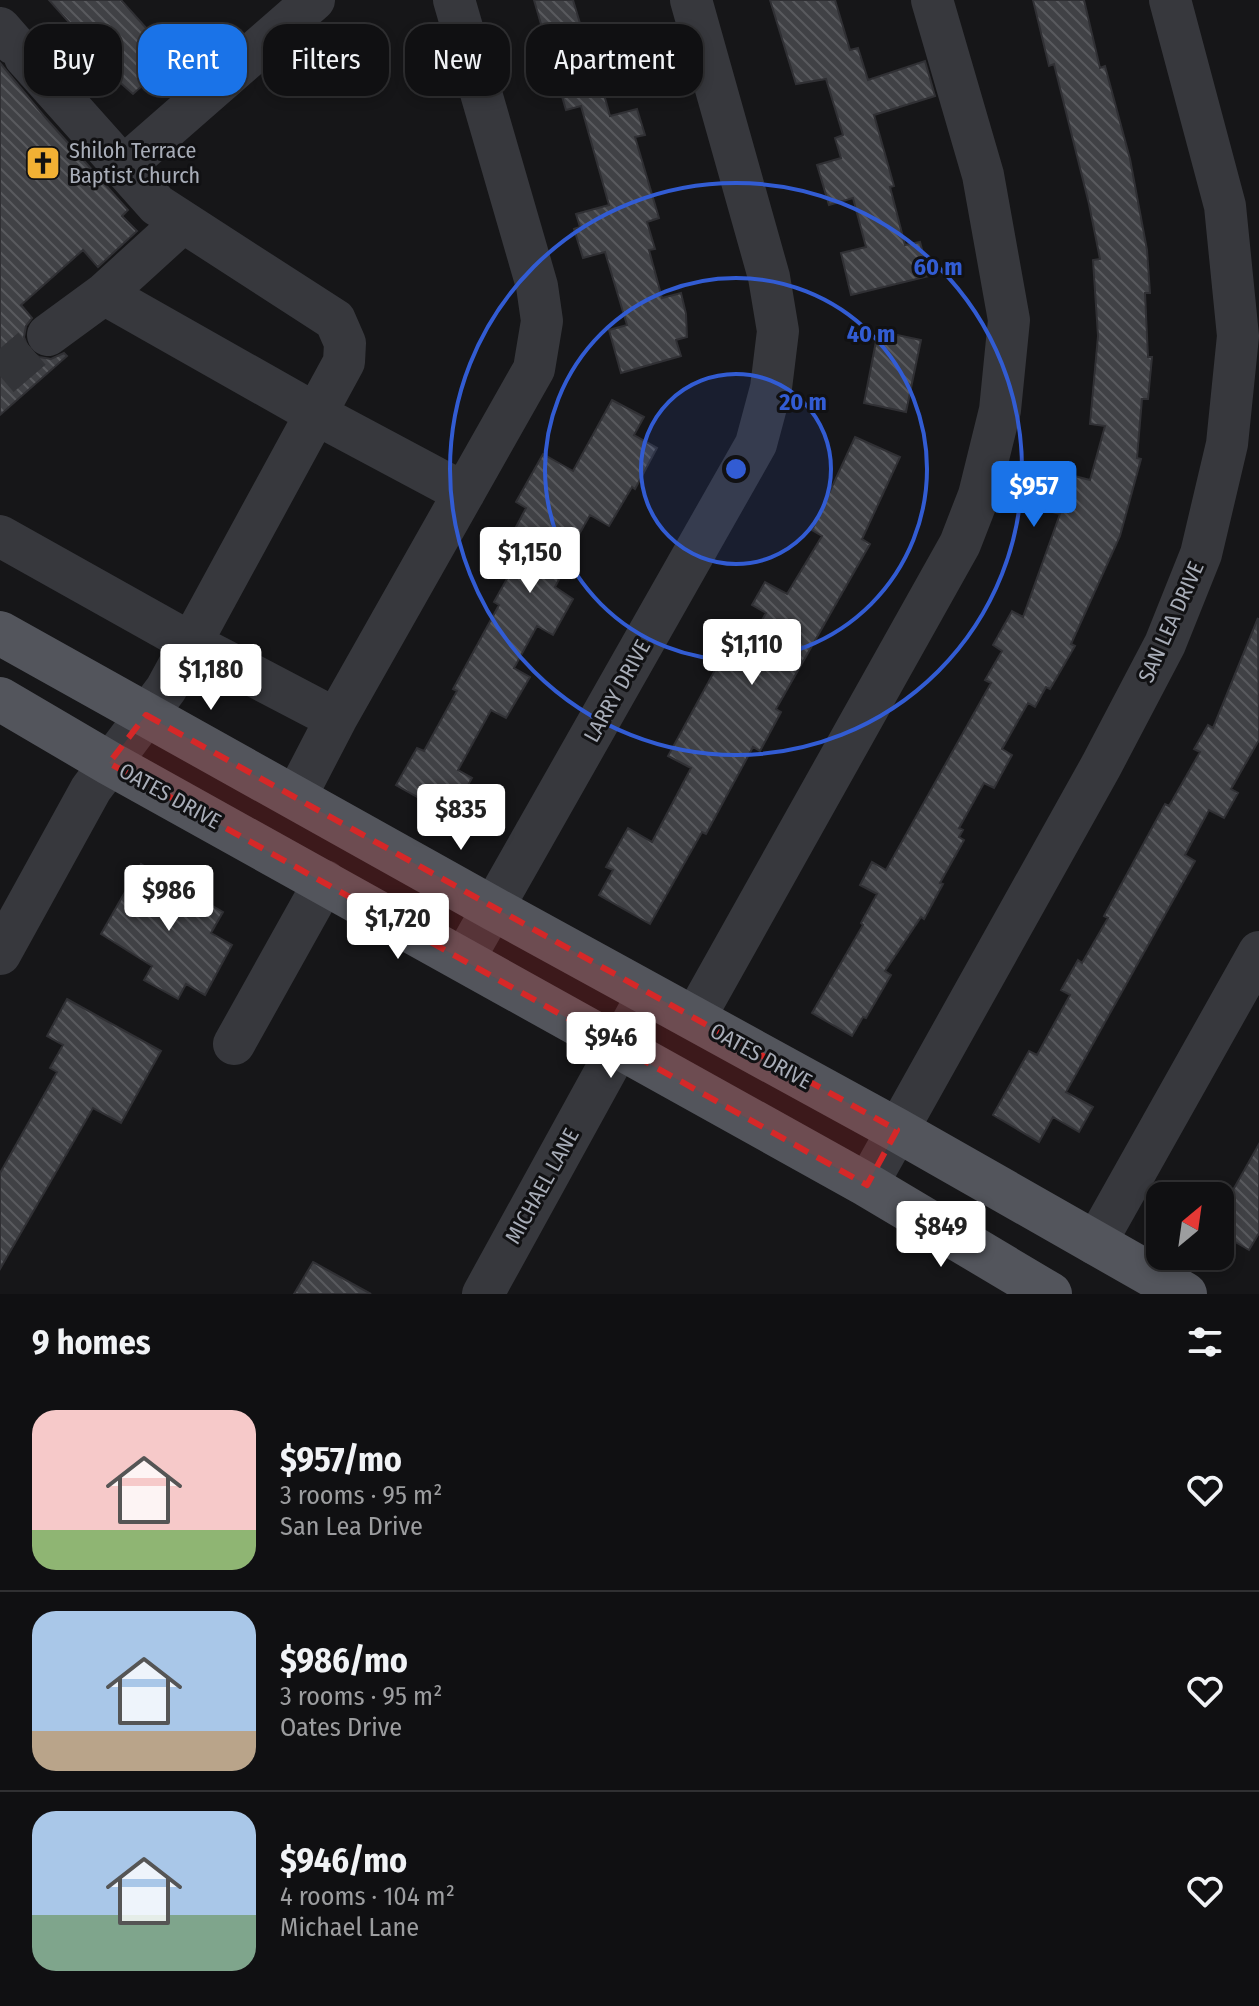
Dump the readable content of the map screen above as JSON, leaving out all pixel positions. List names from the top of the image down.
{
  "streets": {
    "main road": ["OATES DRIVE"],
    "street": ["SAN LEA DRIVE", "LARRY DRIVE", "MICHAEL LANE"]
  },
  "crossings": [
    ["SAN LEA DRIVE", "OATES DRIVE"],
    ["LARRY DRIVE", "OATES DRIVE"],
    ["OATES DRIVE", "MICHAEL LANE"]
  ],
  "places": {
    "church": ["Shiloh Terrace Baptist Church"]
  },
  "north": "top right",
  "page": {
    "chip": [
      "Buy",
      "Rent",
      "Filters",
      "New",
      "Apartment"
    ],
    "price": [
      "$957",
      "$1,150",
      "$1,110",
      "$1,180",
      "$835",
      "$986",
      "$1,720",
      "$946",
      "$849"
    ],
    "heading": "9 homes",
    "list": [
      {
        "name": "$957/mo",
        "note": "3 rooms · 95 m² · San Lea Drive"
      },
      {
        "name": "$986/mo",
        "note": "3 rooms · 95 m² · Oates Drive"
      },
      {
        "name": "$946/mo",
        "note": "4 rooms · 104 m² · Michael Lane"
      }
    ]
  },
  "rings": ["60 m", "40 m", "20 m"]
}
